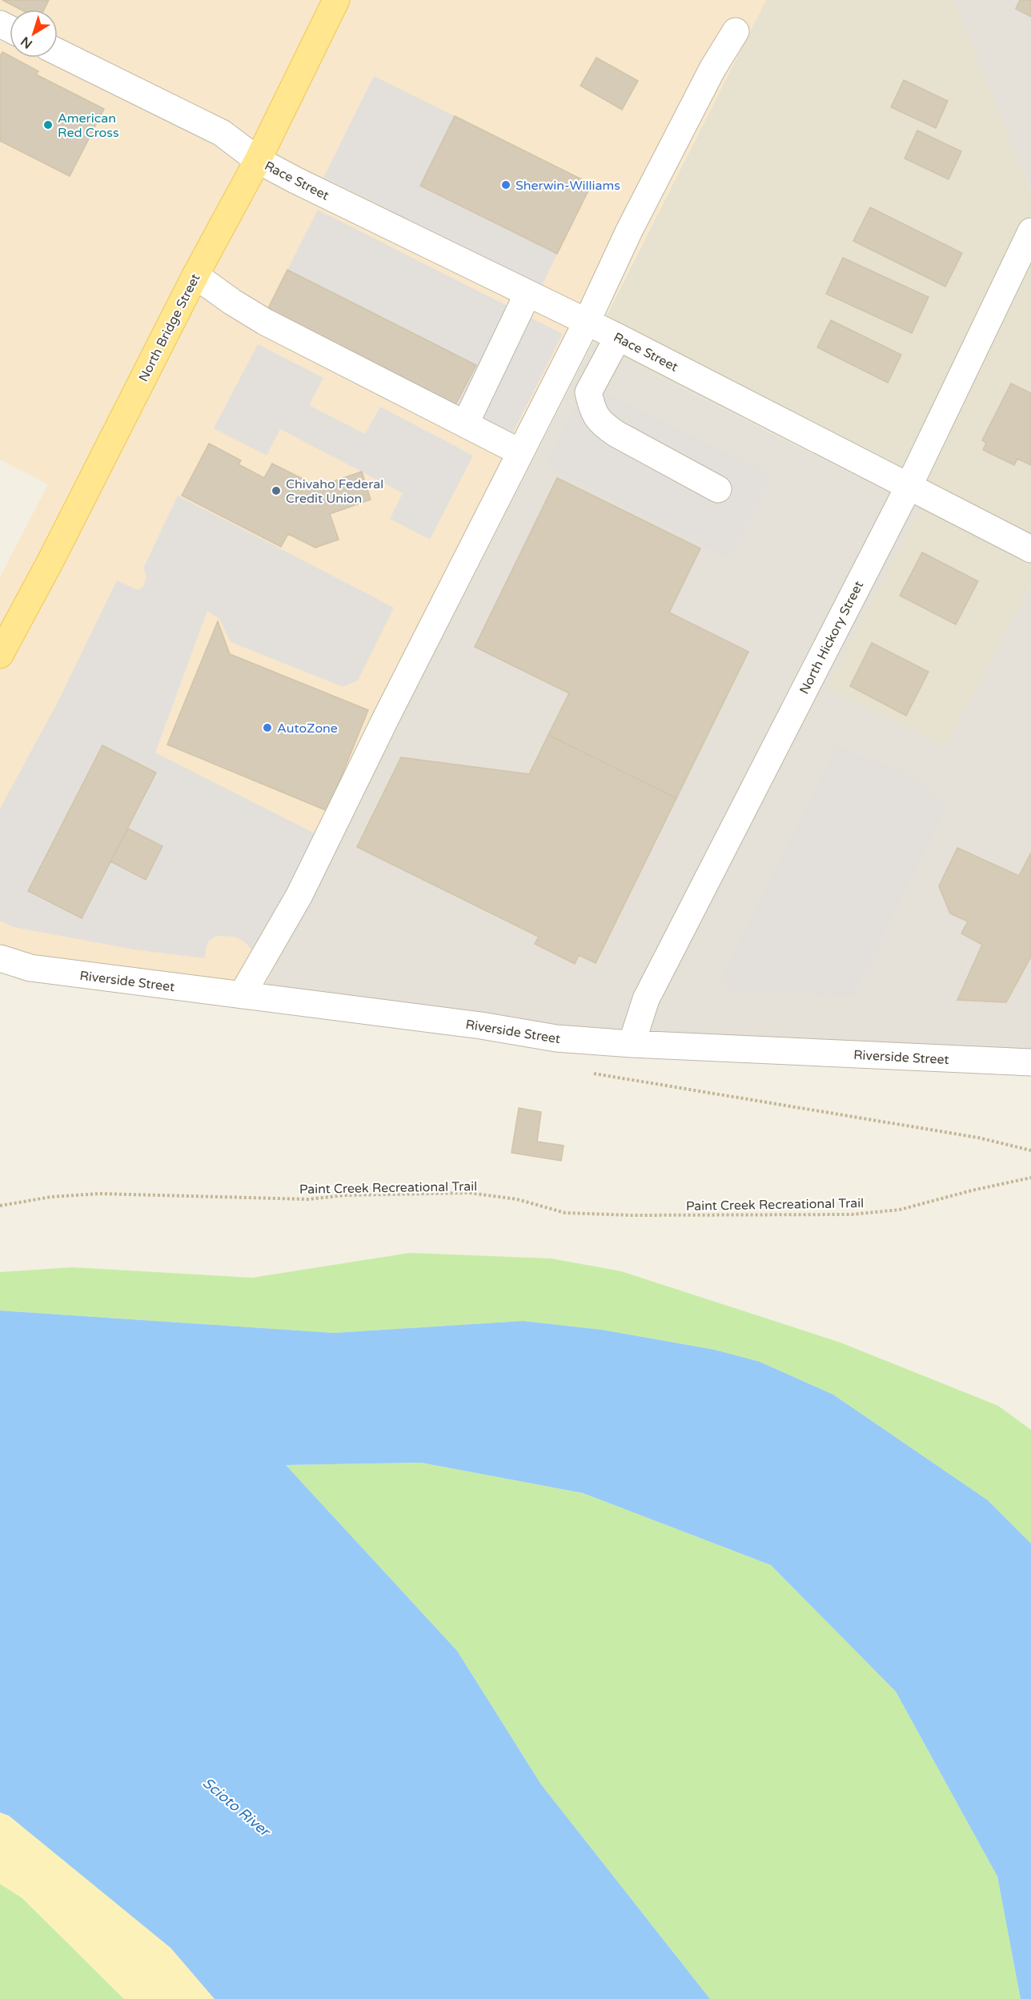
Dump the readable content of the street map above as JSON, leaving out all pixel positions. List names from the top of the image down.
{
  "streets": {
    "main road": ["North Bridge Street"],
    "street": ["Race Street", "North Hickory Street", "Riverside Street"],
    "path": ["Paint Creek Recreational Trail"]
  },
  "crossings": [
    ["Race Street", "North Bridge Street"],
    ["Race Street", "North Hickory Street"],
    ["North Hickory Street", "Riverside Street"]
  ],
  "water": ["Scioto River"],
  "places": [
    "American Red Cross",
    "Sherwin-Williams",
    "Chivaho Federal Credit Union",
    "AutoZone"
  ],
  "north": "bottom left"
}
